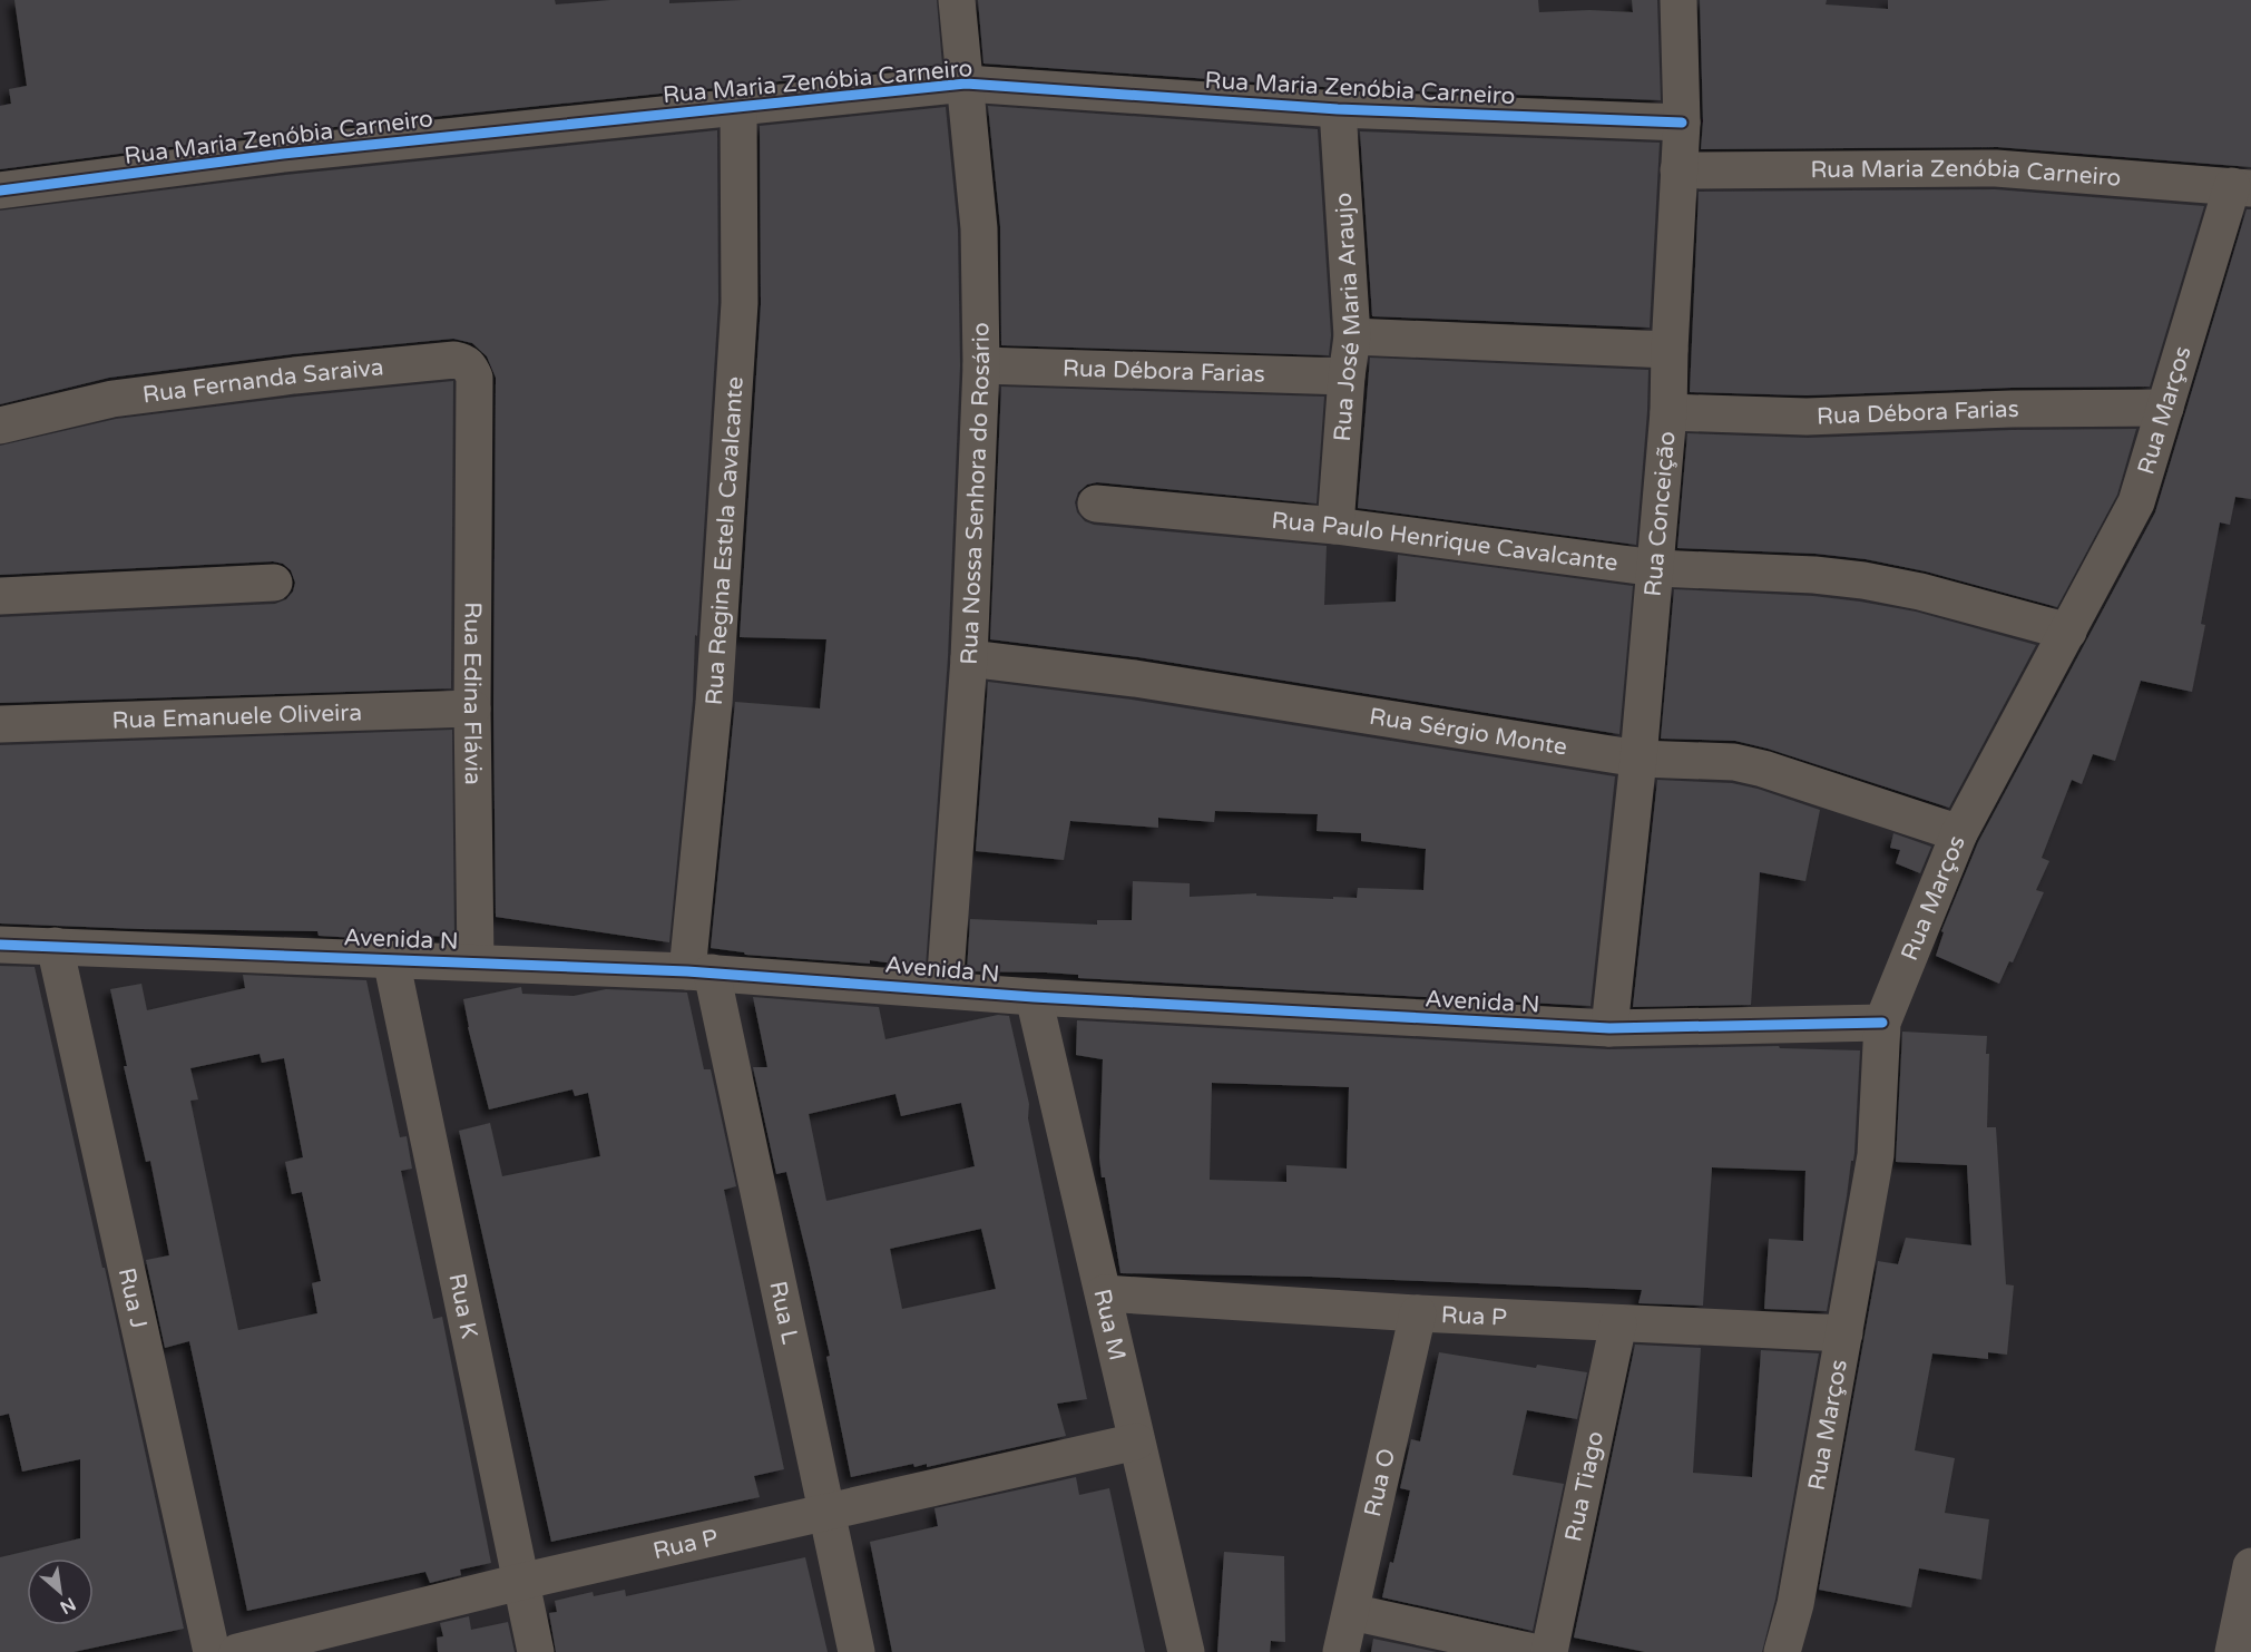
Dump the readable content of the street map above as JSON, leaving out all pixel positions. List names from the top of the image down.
{
  "streets": {
    "street": [
      "Rua Maria Zenóbia Carneiro",
      "Rua José Maria Araujo",
      "Rua Débora Farias",
      "Rua Fernanda Saraiva",
      "Rua Marços",
      "Rua Nossa Senhora do Rosário",
      "Rua Conceição",
      "Rua Regina Estela Cavalcante",
      "Rua Paulo Henrique Cavalcante",
      "Rua Edina Flávia",
      "Rua Emanuele Oliveira",
      "Rua Sérgio Monte",
      "Avenida N",
      "Rua J",
      "Rua K",
      "Rua L",
      "Rua P",
      "Rua M",
      "Rua O",
      "Rua Tiago"
    ]
  },
  "crossings": [
    ["Rua Maria Zenóbia Carneiro", "Rua José Maria Araujo"],
    ["Rua Maria Zenóbia Carneiro", "Rua Marços"],
    ["Rua Maria Zenóbia Carneiro", "Rua Nossa Senhora do Rosário"],
    ["Rua Maria Zenóbia Carneiro", "Rua Conceição"],
    ["Rua Maria Zenóbia Carneiro", "Rua Regina Estela Cavalcante"],
    ["Rua José Maria Araujo", "Rua Débora Farias"],
    ["Rua José Maria Araujo", "Rua Paulo Henrique Cavalcante"],
    ["Rua Débora Farias", "Rua Marços"],
    ["Rua Débora Farias", "Rua Nossa Senhora do Rosário"],
    ["Rua Débora Farias", "Rua Conceição"],
    ["Rua Fernanda Saraiva", "Rua Edina Flávia"],
    ["Rua Marços", "Rua Paulo Henrique Cavalcante"],
    ["Rua Marços", "Rua Sérgio Monte"],
    ["Rua Marços", "Avenida N"],
    ["Rua Marços", "Rua P"],
    ["Rua Nossa Senhora do Rosário", "Rua Sérgio Monte"],
    ["Rua Nossa Senhora do Rosário", "Avenida N"],
    ["Rua Conceição", "Rua Paulo Henrique Cavalcante"],
    ["Rua Conceição", "Rua Sérgio Monte"],
    ["Rua Conceição", "Avenida N"],
    ["Rua Regina Estela Cavalcante", "Avenida N"],
    ["Rua Regina Estela Cavalcante", "Rua L"],
    ["Rua Edina Flávia", "Rua Emanuele Oliveira"],
    ["Rua Edina Flávia", "Avenida N"],
    ["Avenida N", "Rua J"],
    ["Avenida N", "Rua K"],
    ["Avenida N", "Rua L"],
    ["Avenida N", "Rua M"],
    ["Rua K", "Rua P"],
    ["Rua L", "Rua P"],
    ["Rua P", "Rua M"],
    ["Rua P", "Rua O"],
    ["Rua P", "Rua Tiago"]
  ],
  "north": "bottom right"
}
